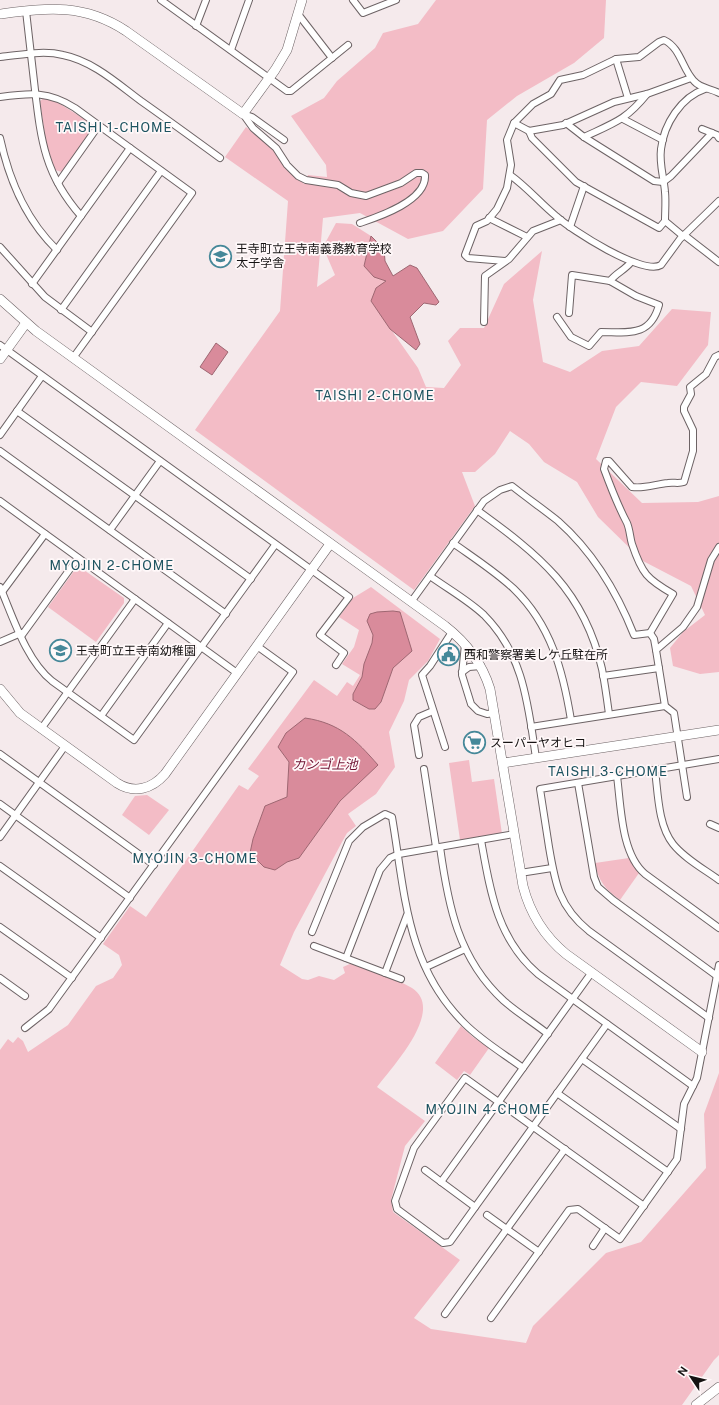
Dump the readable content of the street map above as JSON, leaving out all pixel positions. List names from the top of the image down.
{
  "districts": [
    "TAISHI 1-CHOME",
    "TAISHI 2-CHOME",
    "MYOJIN 2-CHOME",
    "TAISHI 3-CHOME",
    "MYOJIN 3-CHOME",
    "MYOJIN 4-CHOME"
  ],
  "water": ["カンゴ上池"],
  "places": {
    "school or university": ["王寺町立王寺南義務教育学校 太子学舎", "王寺町立王寺南幼稚園"],
    "public building": ["西和警察署美しケ丘駐在所"],
    "supermarket": ["スーパーヤオヒコ"]
  },
  "north": "top left"
}
